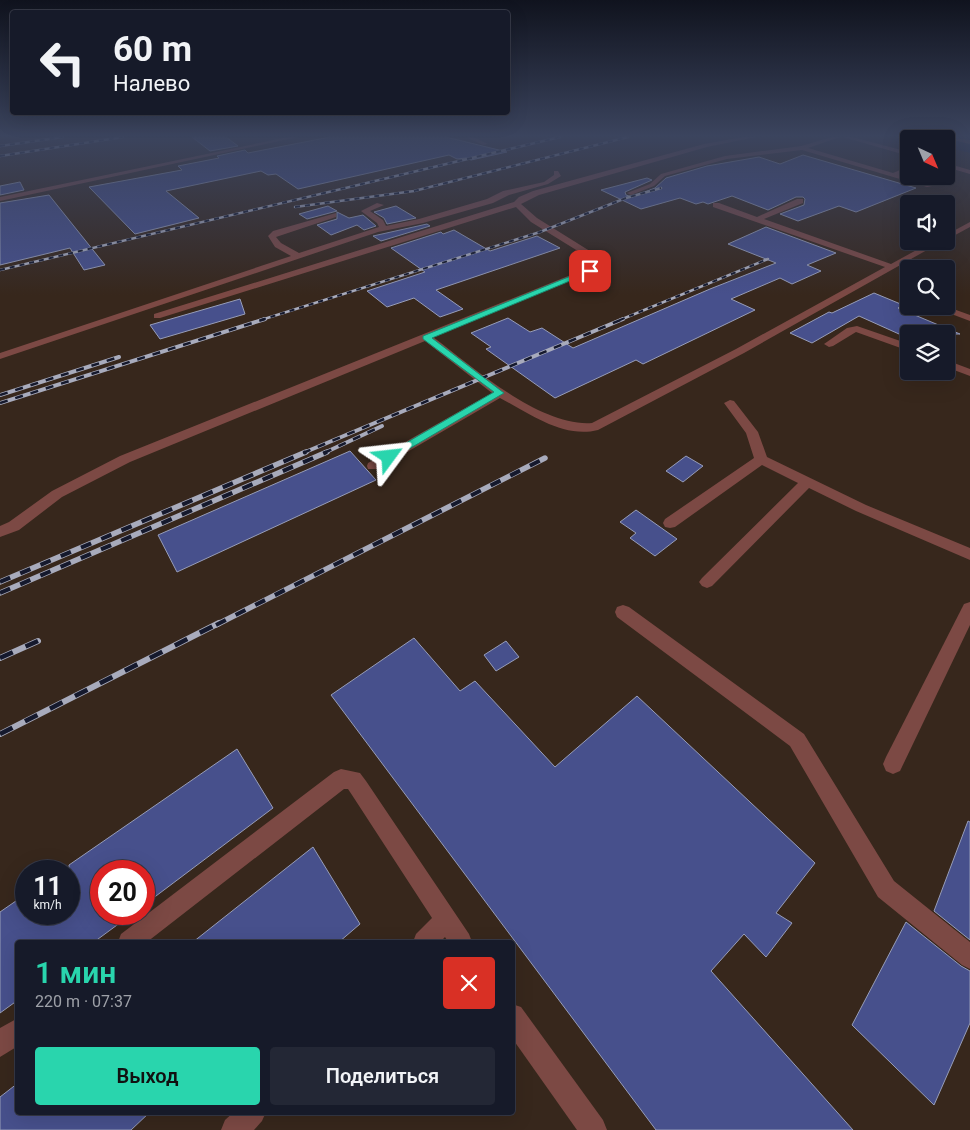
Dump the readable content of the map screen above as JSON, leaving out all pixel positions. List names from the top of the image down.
{
  "north": "bottom right",
  "page": {
    "turn": ["60 m", "Налево"],
    "speed": "11 km/h",
    "limit": "20",
    "heading": ["1 мин", "220 m · 07:37"],
    "buttons": ["Выход", "Поделиться"]
  }
}
